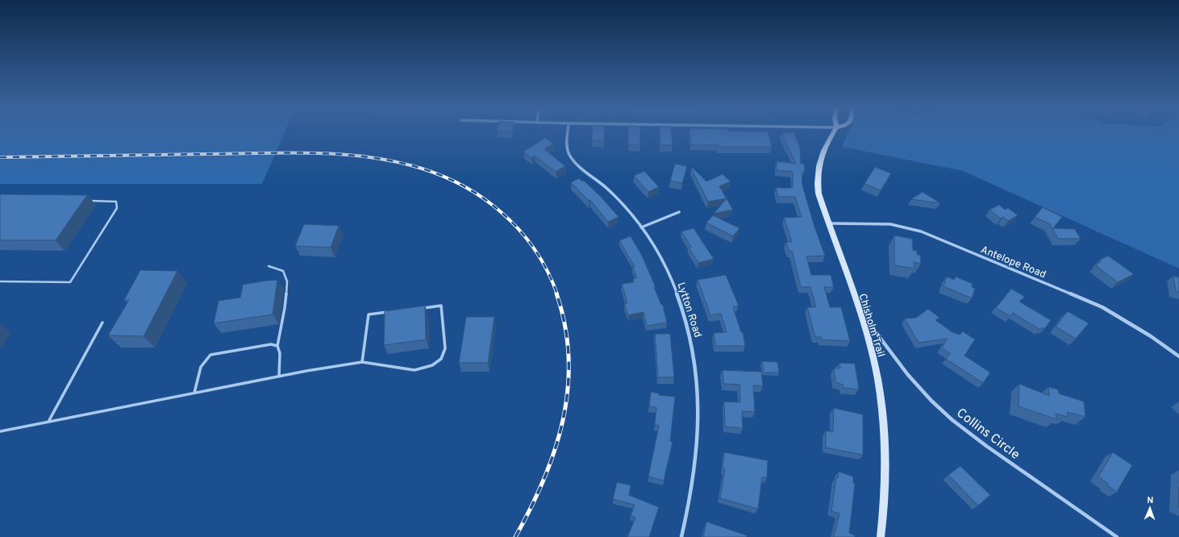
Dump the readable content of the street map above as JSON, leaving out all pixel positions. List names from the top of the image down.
{
  "streets": {
    "street": [
      "Antelope Road",
      "Lytton Road",
      "Chisholm Trail",
      "Collins Circle"
    ]
  },
  "crossings": [
    ["Antelope Road", "Chisholm Trail"],
    ["Chisholm Trail", "Collins Circle"]
  ],
  "north": "top"
}
